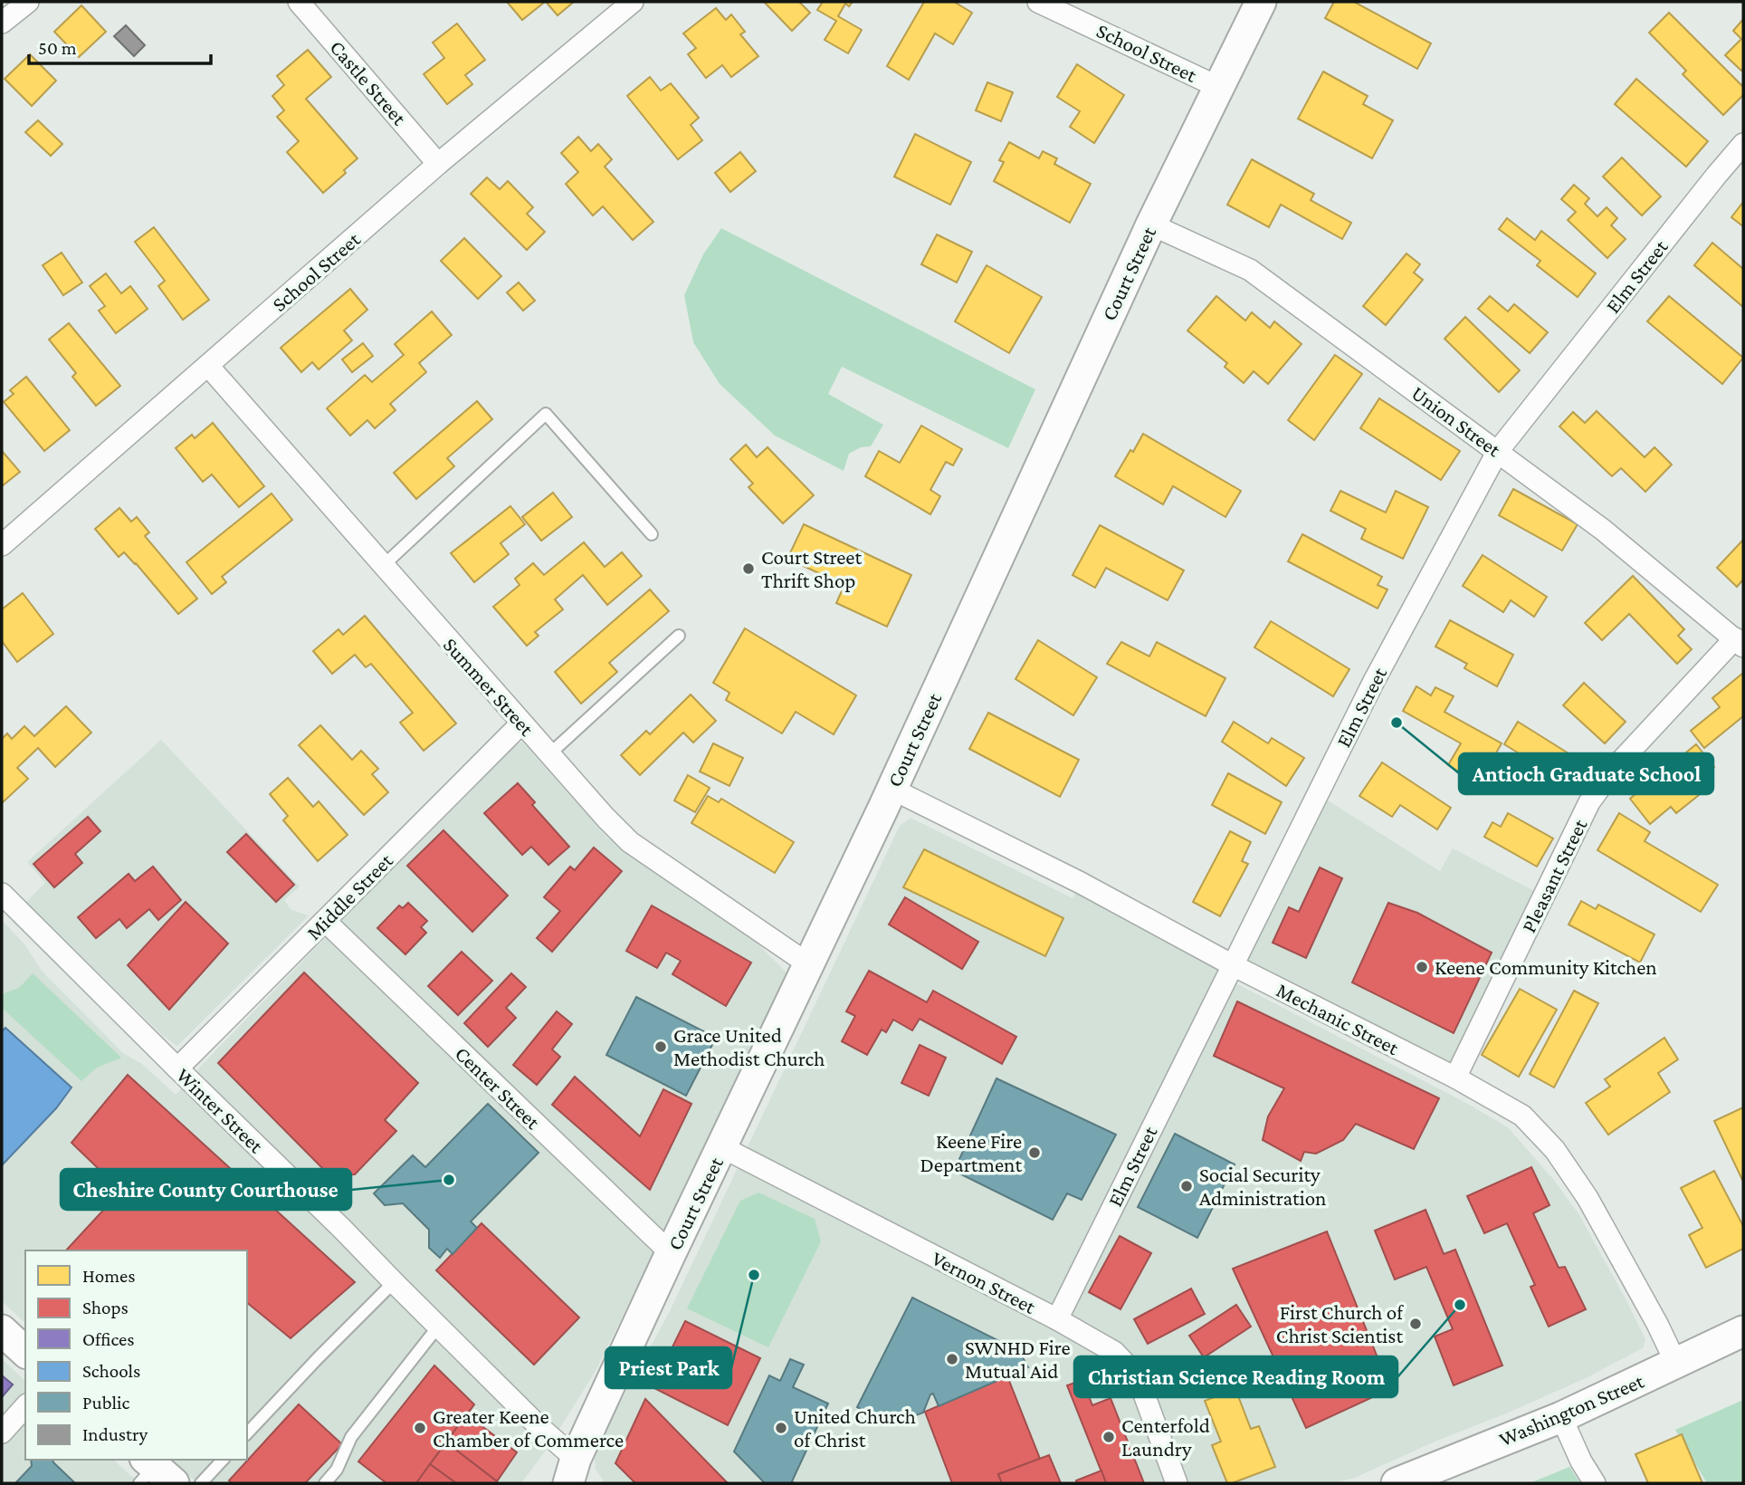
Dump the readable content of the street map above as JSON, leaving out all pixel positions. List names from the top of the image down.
{
  "streets": {
    "main road": ["Court Street", "Washington Street"],
    "street": [
      "School Street",
      "Castle Street",
      "Elm Street",
      "Union Street",
      "Summer Street",
      "Pleasant Street",
      "Middle Street",
      "Mechanic Street",
      "Center Street",
      "Winter Street",
      "Vernon Street"
    ]
  },
  "crossings": [
    ["School Street", "Castle Street"],
    ["School Street", "Court Street"],
    ["School Street", "Summer Street"],
    ["Court Street", "Union Street"],
    ["Court Street", "Summer Street"],
    ["Court Street", "Mechanic Street"],
    ["Court Street", "Center Street"],
    ["Court Street", "Winter Street"],
    ["Court Street", "Vernon Street"],
    ["Elm Street", "Union Street"],
    ["Elm Street", "Mechanic Street"],
    ["Elm Street", "Vernon Street"],
    ["Union Street", "Pleasant Street"],
    ["Summer Street", "Middle Street"],
    ["Pleasant Street", "Mechanic Street"],
    ["Middle Street", "Center Street"],
    ["Middle Street", "Winter Street"],
    ["Mechanic Street", "Washington Street"]
  ],
  "places": [
    "Court Street Thrift Shop",
    "Antioch Graduate School",
    "Keene Community Kitchen",
    "Grace United Methodist Church",
    "Keene Fire Department",
    "Cheshire County Courthouse",
    "Social Security Administration",
    "Priest Park",
    "Christian Science Reading Room",
    "First Church of Christ Scientist",
    "SWNHD Fire Mutual Aid",
    "Greater Keene Chamber of Commerce",
    "United Church of Christ",
    "Centerfold Laundry"
  ],
  "legend": [
    "Homes",
    "Shops",
    "Offices",
    "Schools",
    "Public",
    "Industry"
  ],
  "scale_bar": "50 m"
}
